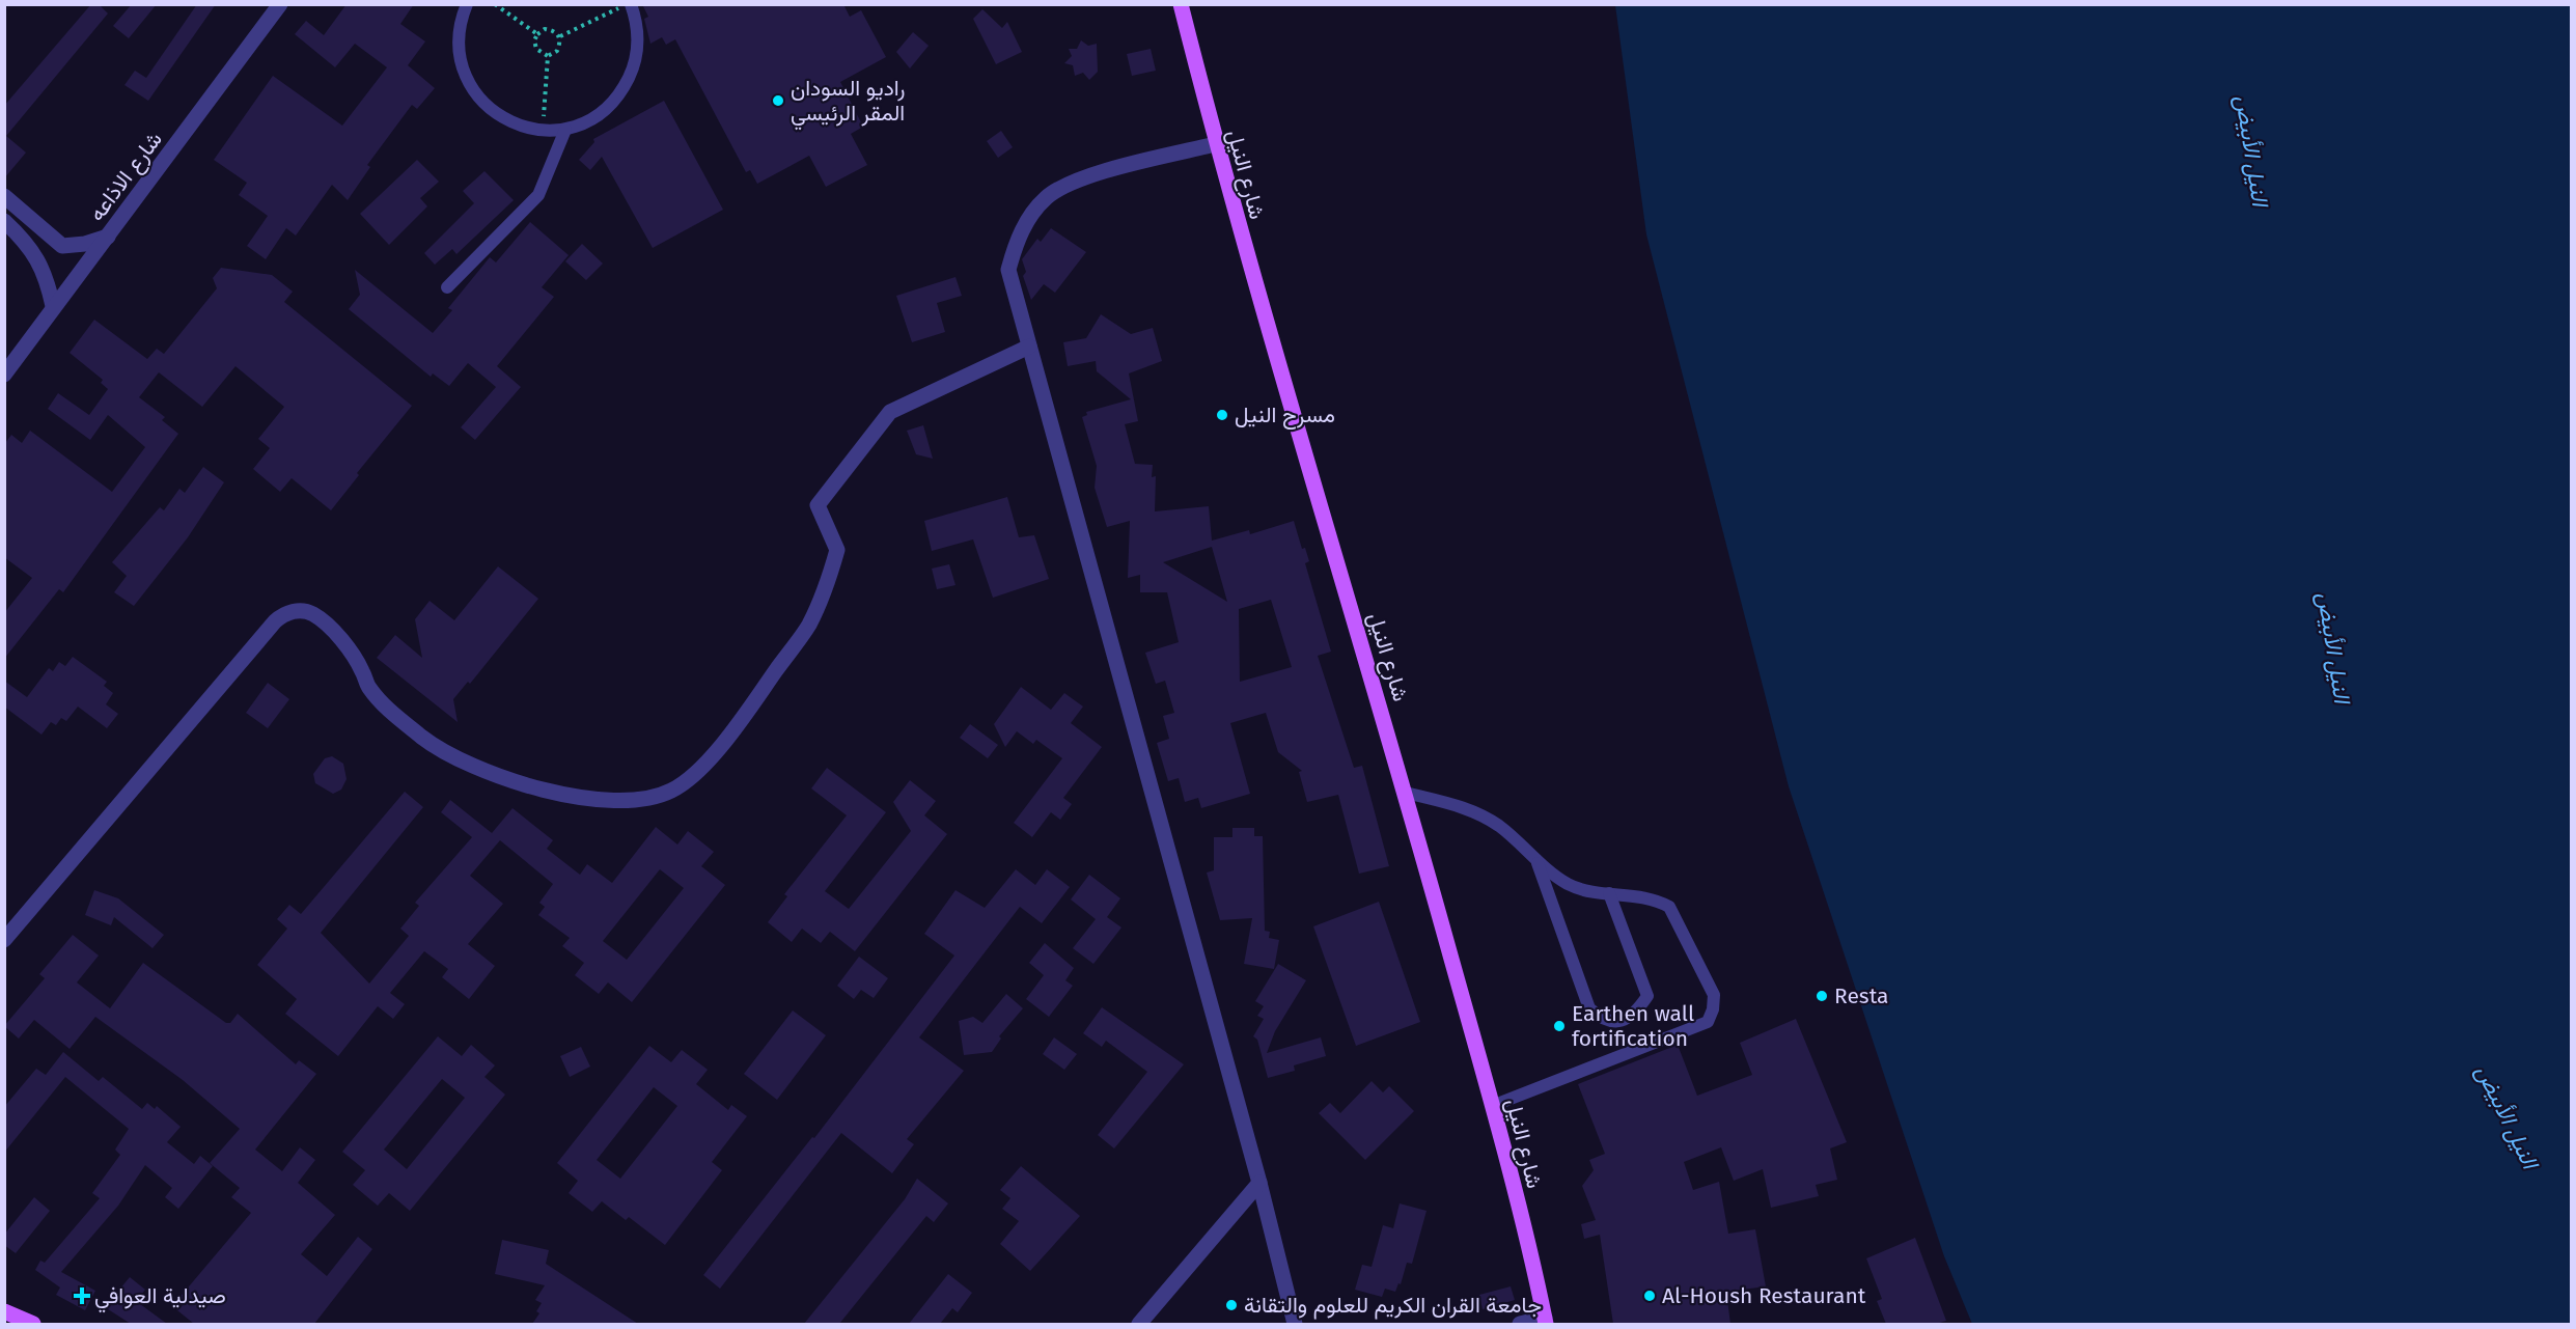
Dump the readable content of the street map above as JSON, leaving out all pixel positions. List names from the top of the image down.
{
  "streets": {
    "main road": ["شارع النيل"],
    "street": ["شارع الاذاعه"]
  },
  "water": ["النيل الأبيض"],
  "places": {
    "other": [
      "راديو السودان المقر الرئيسي",
      "مسرح النيل",
      "Resta",
      "Earthen wall fortification",
      "Al-Housh Restaurant",
      "جامعة القران الكريم للعلوم والتقانة"
    ],
    "health": ["صيدلية العوافي"]
  }
}
